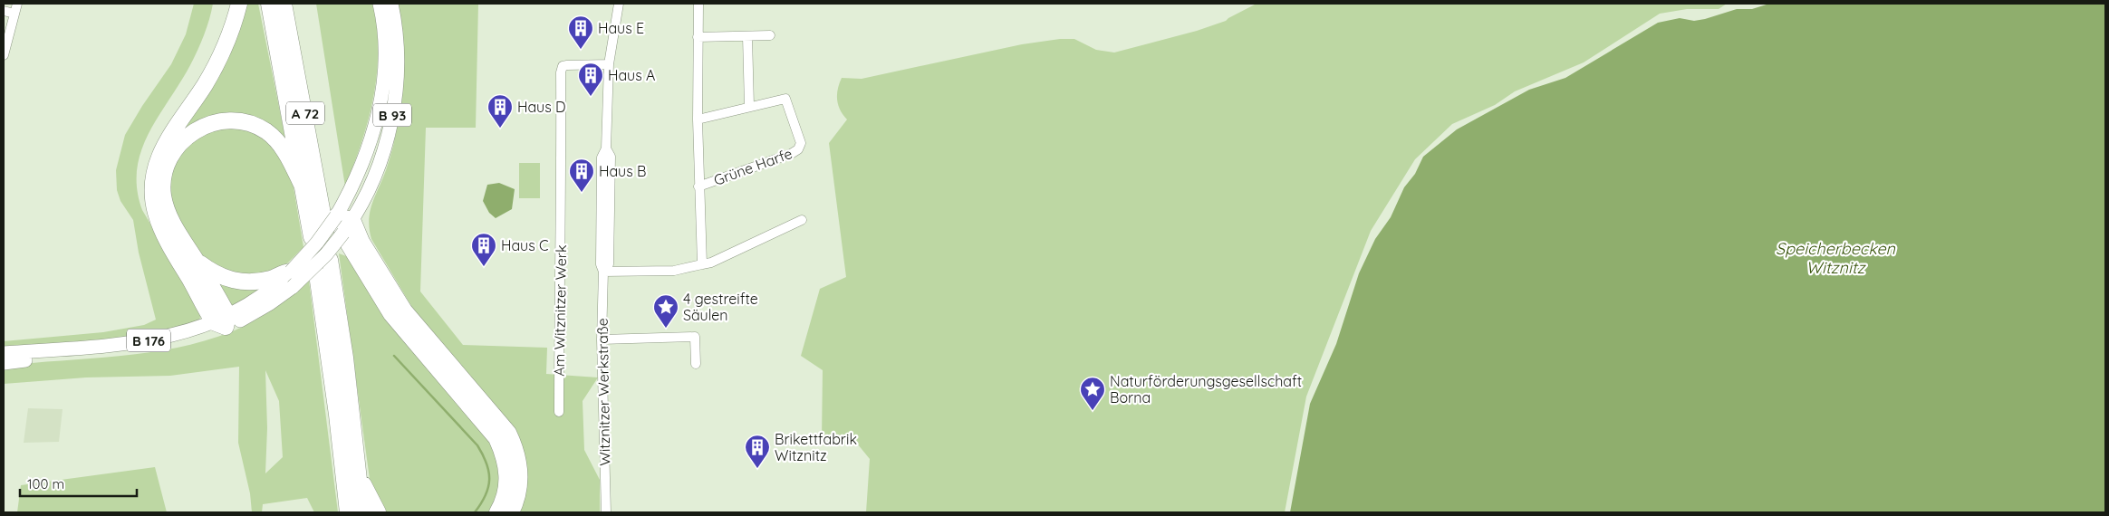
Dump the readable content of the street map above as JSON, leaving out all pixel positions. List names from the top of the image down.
{
  "streets": {
    "highway": ["A 72"],
    "main road": ["B 93", "B 176"],
    "street": ["Grüne Harfe", "Am Witznitzer Werk", "Witznitzer Werkstraße"]
  },
  "crossings": [
    ["A 72", "B 93"],
    ["B 93", "B 176"],
    ["Am Witznitzer Werk", "Witznitzer Werkstraße"]
  ],
  "water": ["Speicherbecken Witznitz"],
  "places": {
    "building": [
      "Haus E",
      "Haus A",
      "Haus D",
      "Haus B",
      "Haus C",
      "Brikettfabrik Witznitz"
    ],
    "place": ["4 gestreifte Säulen", "Naturförderungsgesellschaft Borna"]
  },
  "scale_bar": "100 m"
}
